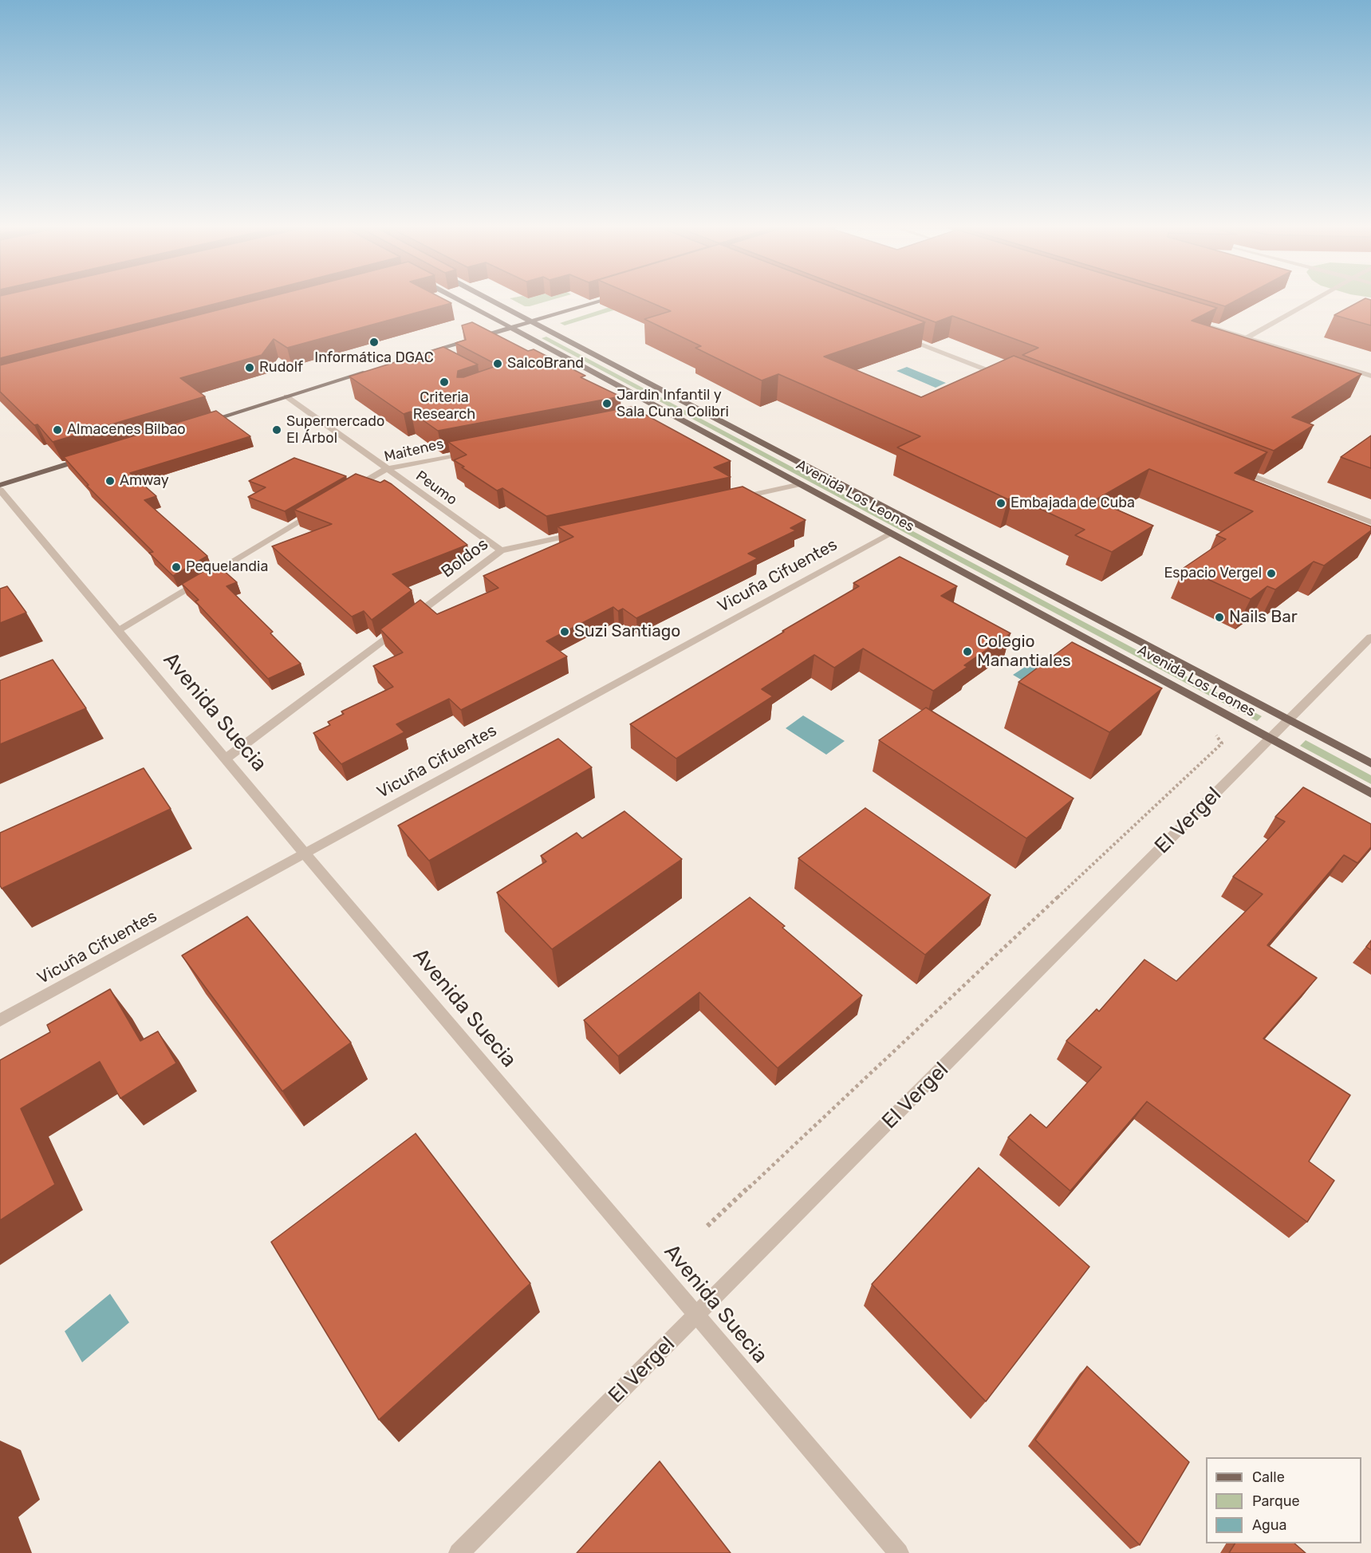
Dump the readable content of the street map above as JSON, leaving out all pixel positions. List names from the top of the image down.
{
  "streets": {
    "main road": ["Avenida Los Leones"],
    "street": [
      "Maitenes",
      "Peumo",
      "Boldos",
      "Vicuña Cifuentes",
      "Avenida Suecia",
      "El Vergel"
    ]
  },
  "crossings": [
    ["Maitenes", "Peumo"],
    ["Peumo", "Boldos"],
    ["Avenida Los Leones", "Vicuña Cifuentes"],
    ["Avenida Los Leones", "El Vergel"],
    ["Boldos", "Avenida Suecia"],
    ["Vicuña Cifuentes", "Avenida Suecia"],
    ["Avenida Suecia", "El Vergel"]
  ],
  "places": [
    "Informática DGAC",
    "SalcoBrand",
    "Rudolf",
    "Criteria Research",
    "Jardin Infantil y Sala Cuna Colibri",
    "Almacenes Bilbao",
    "Supermercado El Árbol",
    "Amway",
    "Embajada de Cuba",
    "Pequelandia",
    "Espacio Vergel",
    "Nails Bar",
    "Suzi Santiago",
    "Colegio Manantiales"
  ],
  "legend": ["Calle", "Parque", "Agua"]
}
